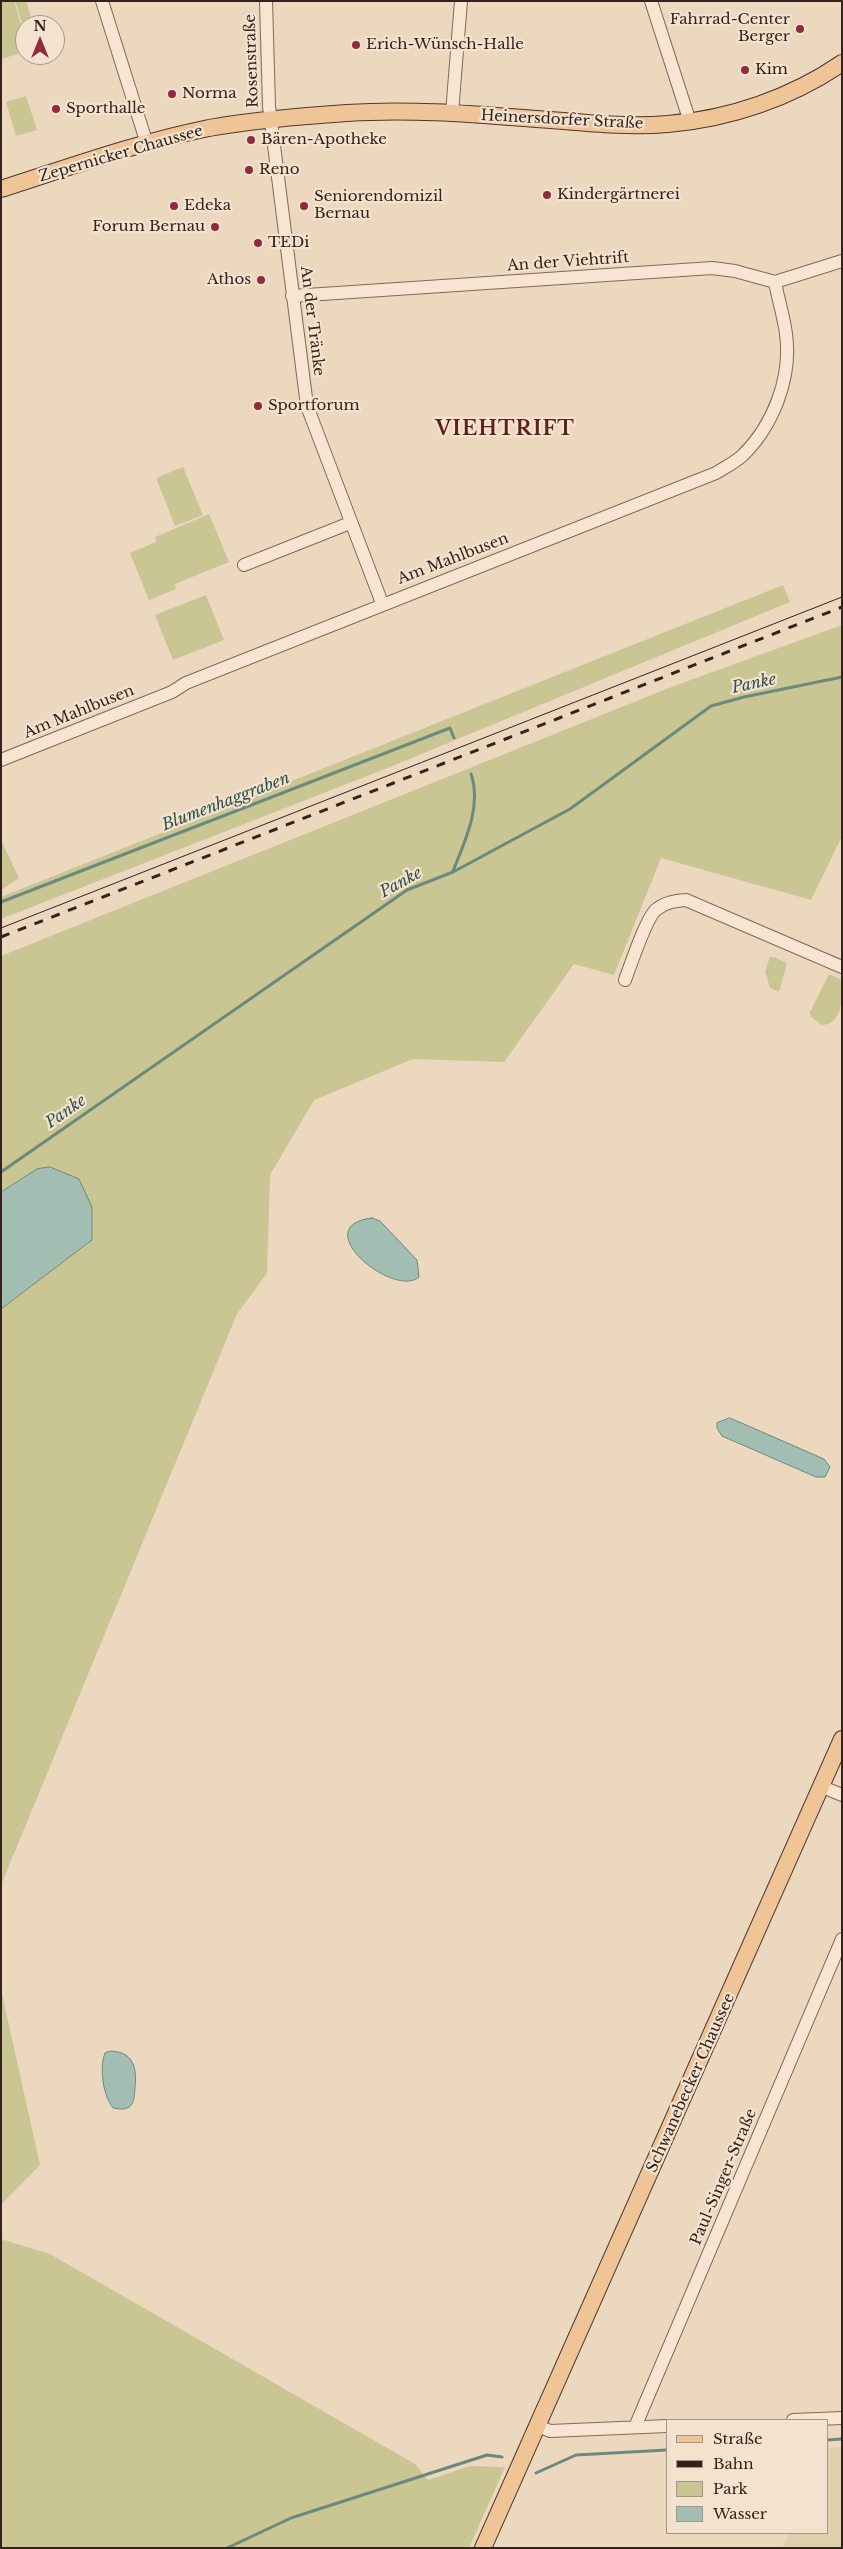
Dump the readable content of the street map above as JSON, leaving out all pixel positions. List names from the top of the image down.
{
  "streets": {
    "main road": ["Heinersdorfer Straße", "Zepernicker Chaussee", "Schwanebecker Chaussee"],
    "street": [
      "Rosenstraße",
      "An der Viehtrift",
      "An der Tränke",
      "Am Mahlbusen",
      "Paul-Singer-Straße"
    ]
  },
  "crossings": [
    ["Rosenstraße", "Heinersdorfer Straße"],
    ["Rosenstraße", "Zepernicker Chaussee"],
    ["Rosenstraße", "An der Tränke"],
    ["Heinersdorfer Straße", "Zepernicker Chaussee"],
    ["Heinersdorfer Straße", "An der Tränke"],
    ["Zepernicker Chaussee", "An der Tränke"],
    ["An der Viehtrift", "An der Tränke"],
    ["An der Viehtrift", "Am Mahlbusen"],
    ["An der Tränke", "Am Mahlbusen"]
  ],
  "districts": ["VIEHTRIFT"],
  "water": ["Panke", "Blumenhaggraben"],
  "places": [
    "Fahrrad-Center Berger",
    "Erich-Wünsch-Halle",
    "Kim",
    "Norma",
    "Sporthalle",
    "Bären-Apotheke",
    "Reno",
    "Kindergärtnerei",
    "Edeka",
    "Seniorendomizil Bernau",
    "Forum Bernau",
    "TEDi",
    "Athos",
    "Sportforum"
  ],
  "legend": [
    "Straße",
    "Bahn",
    "Park",
    "Wasser"
  ],
  "north": "top"
}
